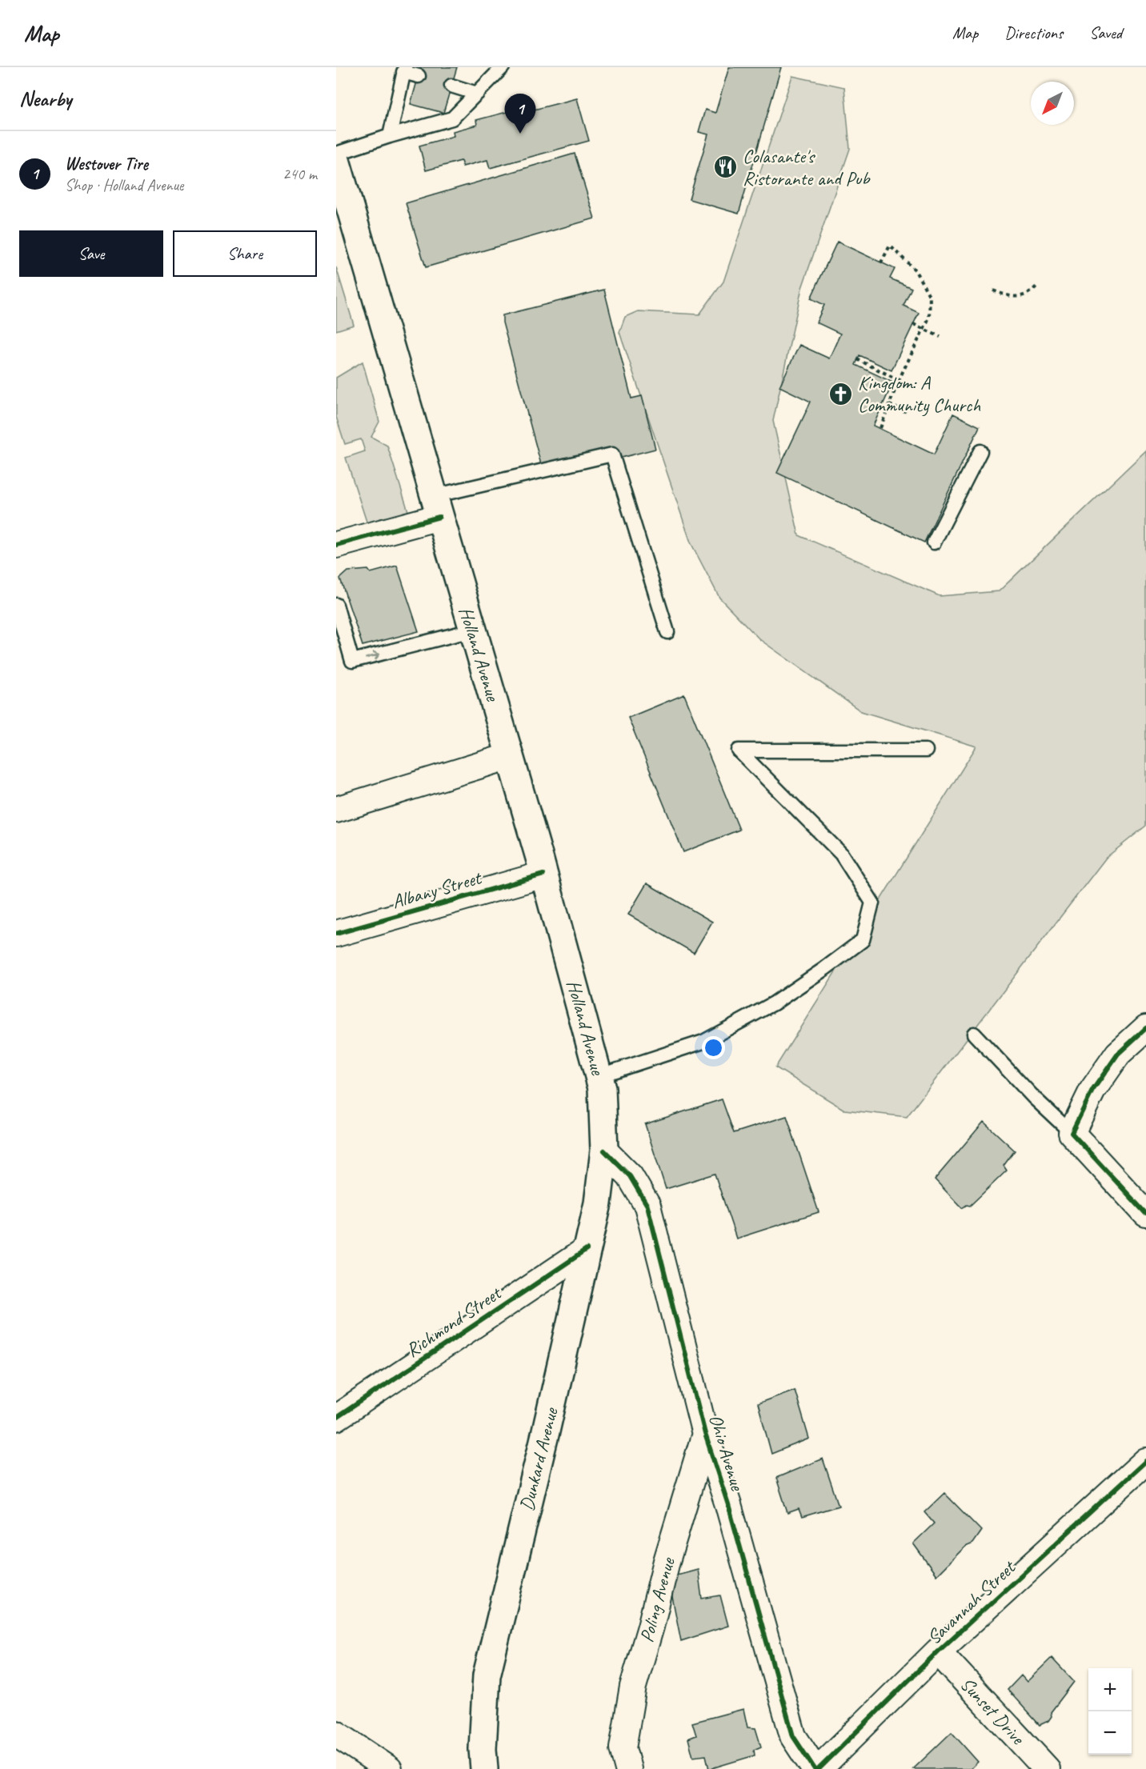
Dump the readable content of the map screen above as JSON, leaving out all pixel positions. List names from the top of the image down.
{
  "streets": {
    "main road": ["Holland Avenue", "Dunkard Avenue"],
    "street": [
      "Albany Street",
      "Richmond Street",
      "Ohio Avenue",
      "Poling Avenue",
      "Savannah Street",
      "Sunset Drive"
    ]
  },
  "crossings": [
    ["Holland Avenue", "Albany Street"],
    ["Holland Avenue", "Ohio Avenue"],
    ["Holland Avenue", "Dunkard Avenue"],
    ["Richmond Street", "Dunkard Avenue"],
    ["Ohio Avenue", "Dunkard Avenue"],
    ["Ohio Avenue", "Poling Avenue"],
    ["Savannah Street", "Sunset Drive"]
  ],
  "places": {
    "restaurant": ["Colasante's Ristorante and Pub"],
    "church": ["Kingdom: A Community Church"]
  },
  "north": "bottom left",
  "page": {
    "header": "Map",
    "nav": ["Map", "Directions", "Saved"],
    "heading": "Nearby",
    "pins": "1",
    "list": [
      {
        "mark": "1",
        "name": "Westover Tire",
        "note": "Shop · Holland Avenue",
        "value": "240 m"
      }
    ],
    "buttons": ["Save", "Share"],
    "map_buttons": ["+", "−"]
  }
}
